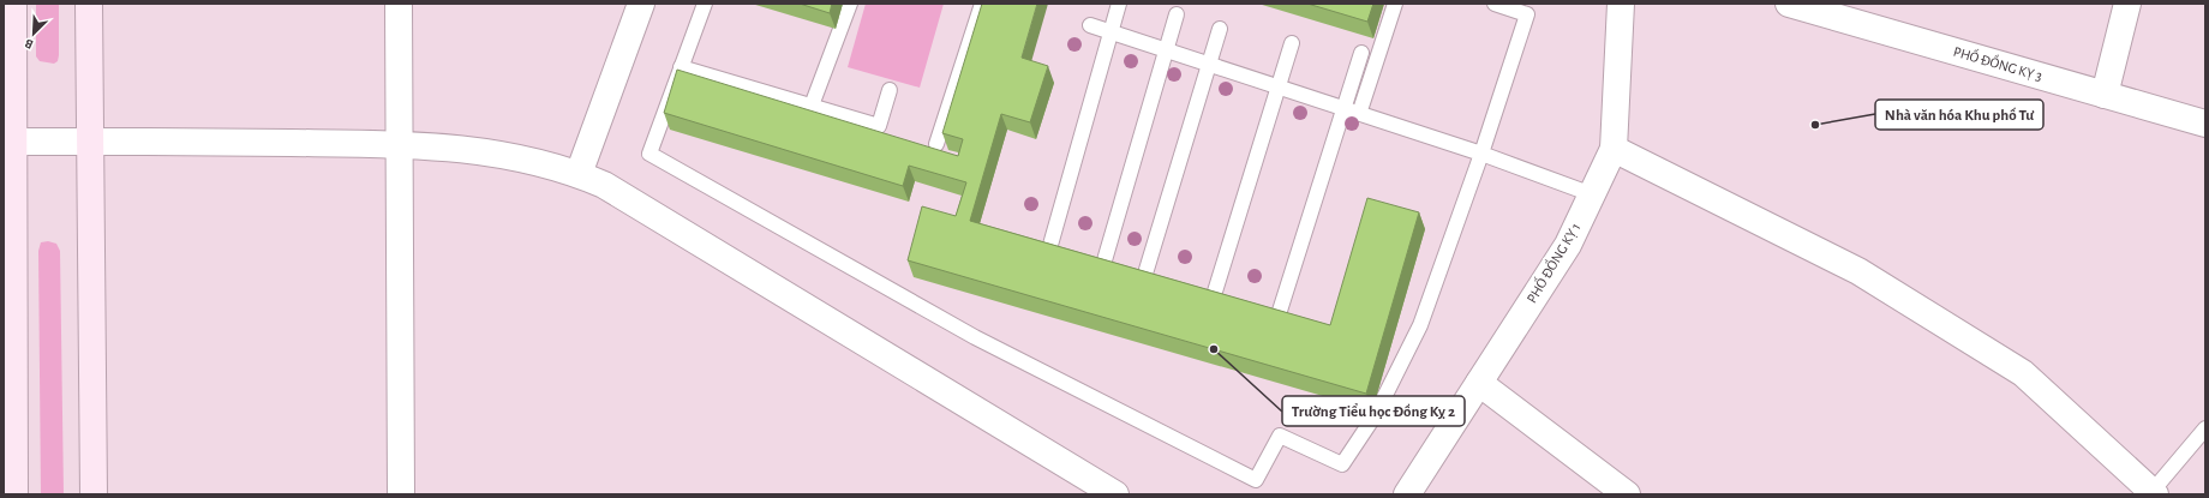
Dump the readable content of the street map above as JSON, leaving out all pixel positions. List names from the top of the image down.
{
  "streets": {
    "street": ["PHỐ ĐỒNG KỴ 3", "PHỐ ĐỒNG KỴ 1"]
  },
  "places": ["Nhà văn hóa Khu phố Tư", "Trường Tiểu học Đồng Kỵ 2"],
  "north": "bottom left"
}
